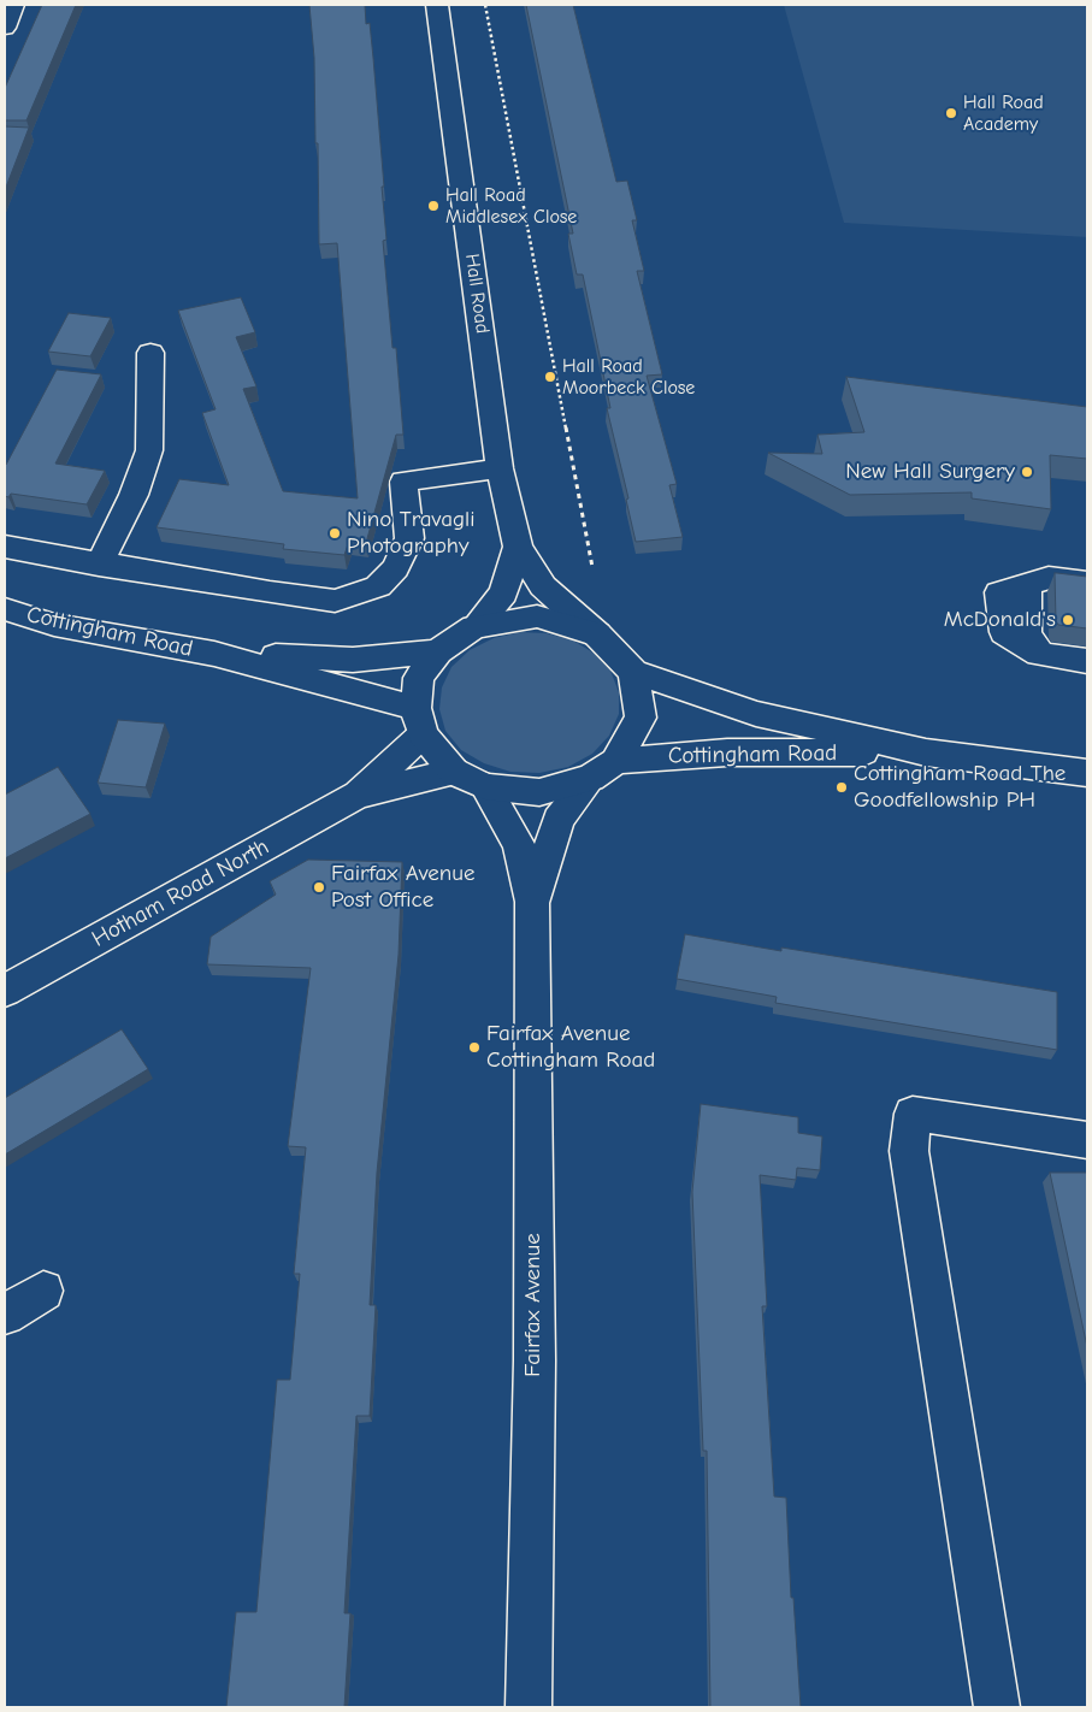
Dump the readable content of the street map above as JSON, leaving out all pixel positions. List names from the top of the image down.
{
  "streets": {
    "street": [
      "Hall Road",
      "Cottingham Road",
      "Hotham Road North",
      "Fairfax Avenue"
    ]
  },
  "crossings": [
    ["Hall Road", "Cottingham Road"],
    ["Hall Road", "Hotham Road North"],
    ["Hall Road", "Fairfax Avenue"],
    ["Cottingham Road", "Hotham Road North"],
    ["Cottingham Road", "Fairfax Avenue"],
    ["Hotham Road North", "Fairfax Avenue"]
  ],
  "places": [
    "Hall Road Academy",
    "Hall Road Middlesex Close",
    "Hall Road Moorbeck Close",
    "New Hall Surgery",
    "Nino Travagli Photography",
    "McDonald's",
    "Cottingham Road The Goodfellowship PH",
    "Fairfax Avenue Post Office",
    "Fairfax Avenue Cottingham Road"
  ]
}
